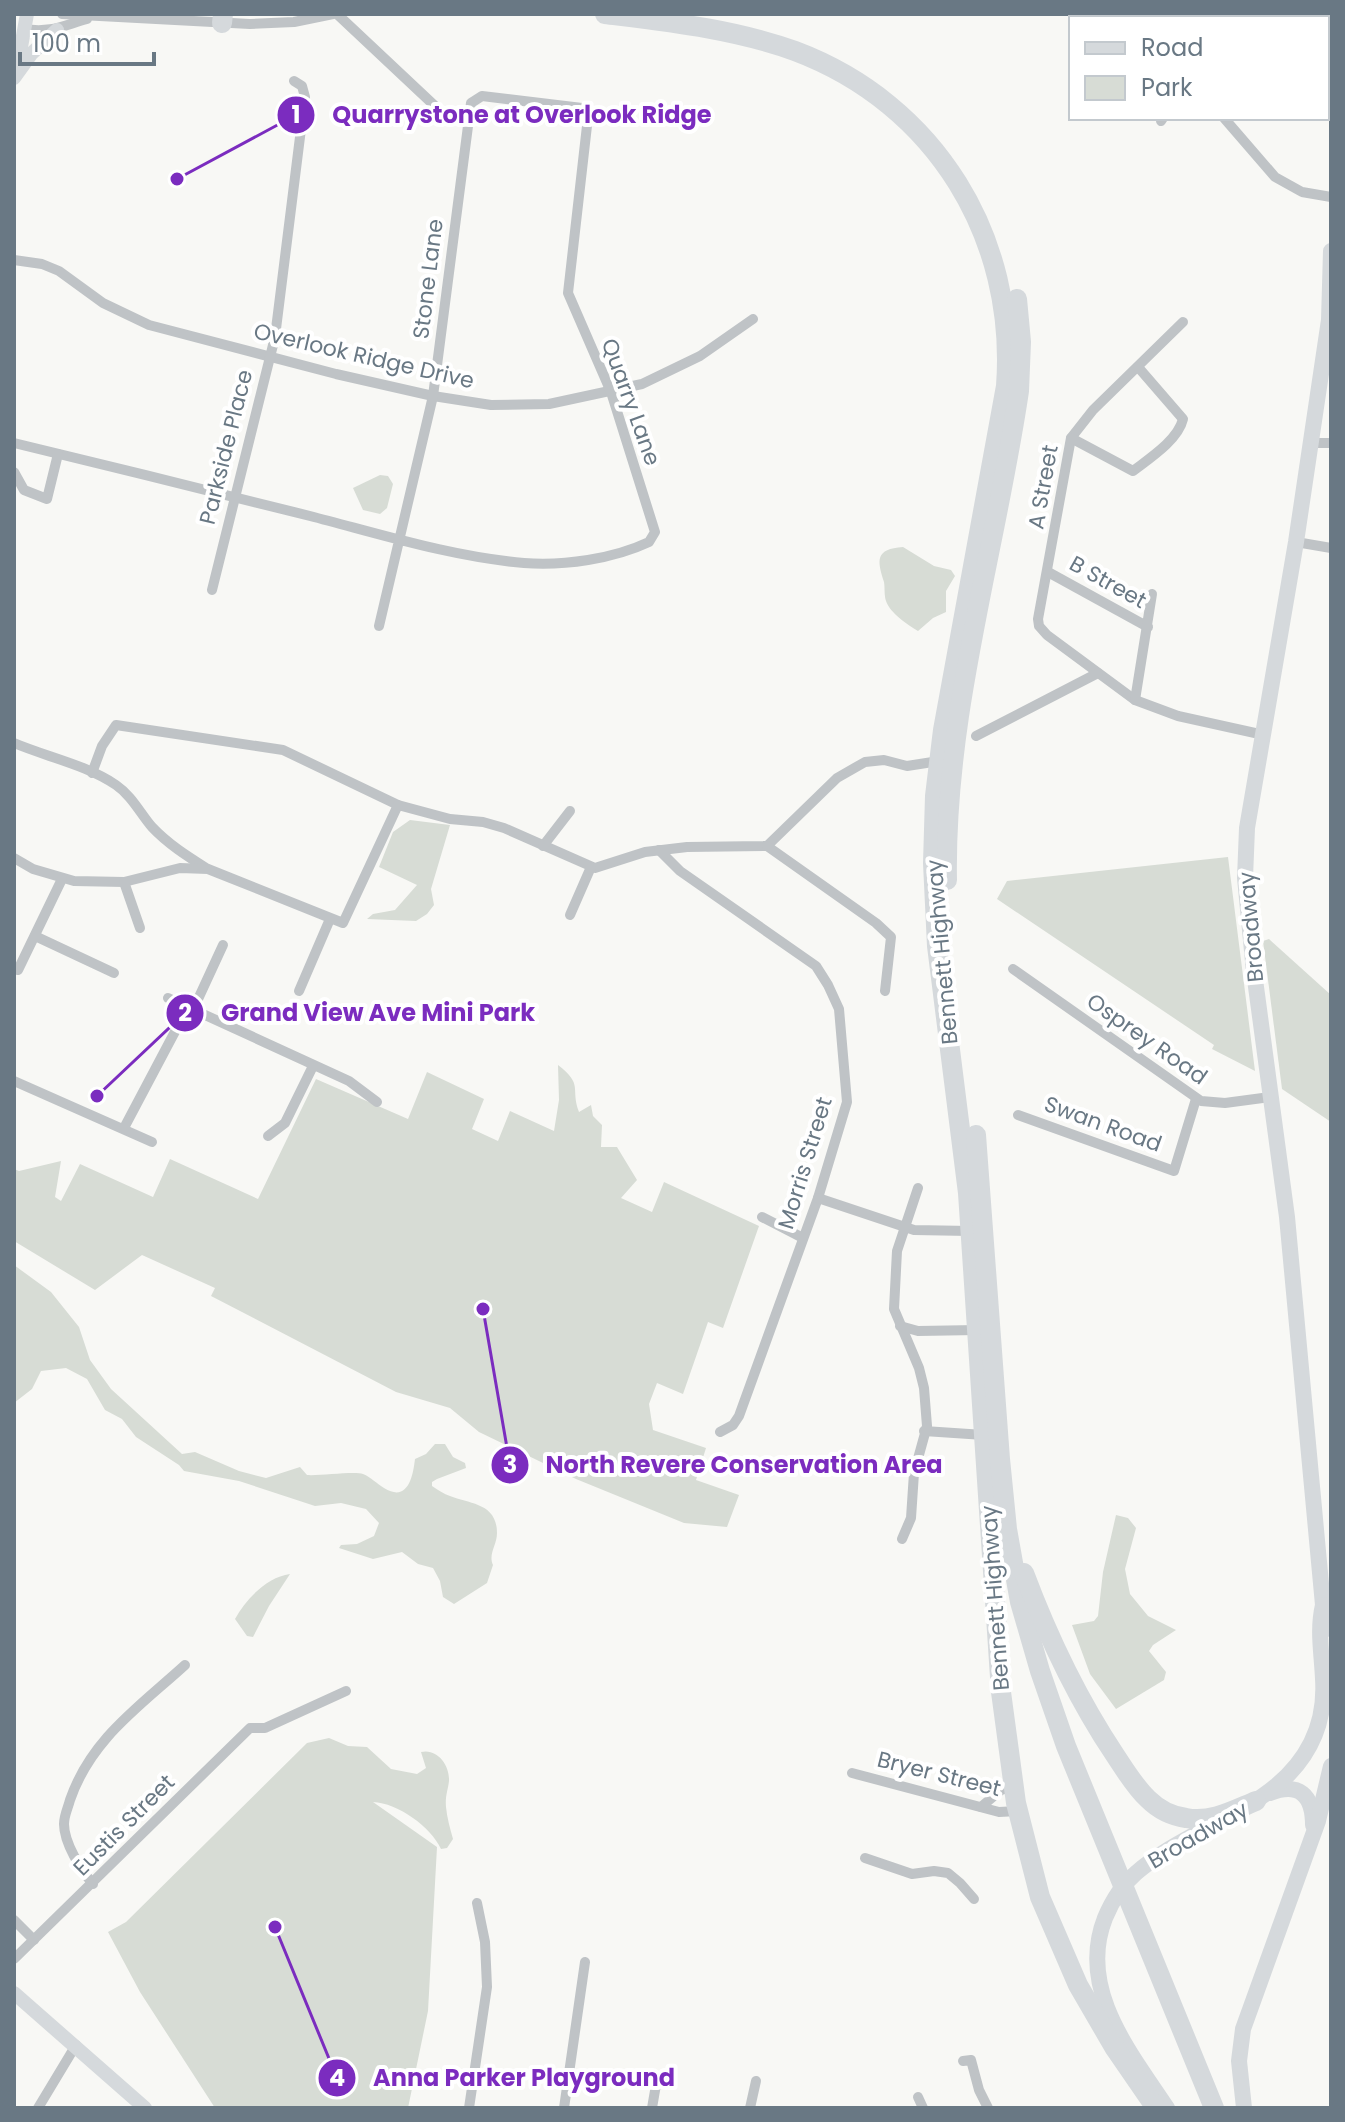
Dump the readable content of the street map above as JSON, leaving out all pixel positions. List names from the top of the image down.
{
  "streets": {
    "highway": ["Bennett Highway"],
    "main road": ["Broadway"],
    "street": [
      "Stone Lane",
      "Overlook Ridge Drive",
      "Quarry Lane",
      "Parkside Place",
      "A Street",
      "B Street",
      "Osprey Road",
      "Swan Road",
      "Morris Street",
      "Bryer Street",
      "Eustis Street"
    ]
  },
  "crossings": [
    ["Stone Lane", "Overlook Ridge Drive"],
    ["Stone Lane", "Quarry Lane"],
    ["Overlook Ridge Drive", "Quarry Lane"],
    ["Overlook Ridge Drive", "Parkside Place"],
    ["Quarry Lane", "Parkside Place"],
    ["A Street", "B Street"],
    ["Broadway", "Osprey Road"],
    ["Bennett Highway", "Bryer Street"],
    ["Osprey Road", "Swan Road"]
  ],
  "places": [
    "Quarrystone at Overlook Ridge",
    "Grand View Ave Mini Park",
    "North Revere Conservation Area",
    "Anna Parker Playground"
  ],
  "legend": ["Road", "Park"],
  "scale_bar": "100 m"
}
